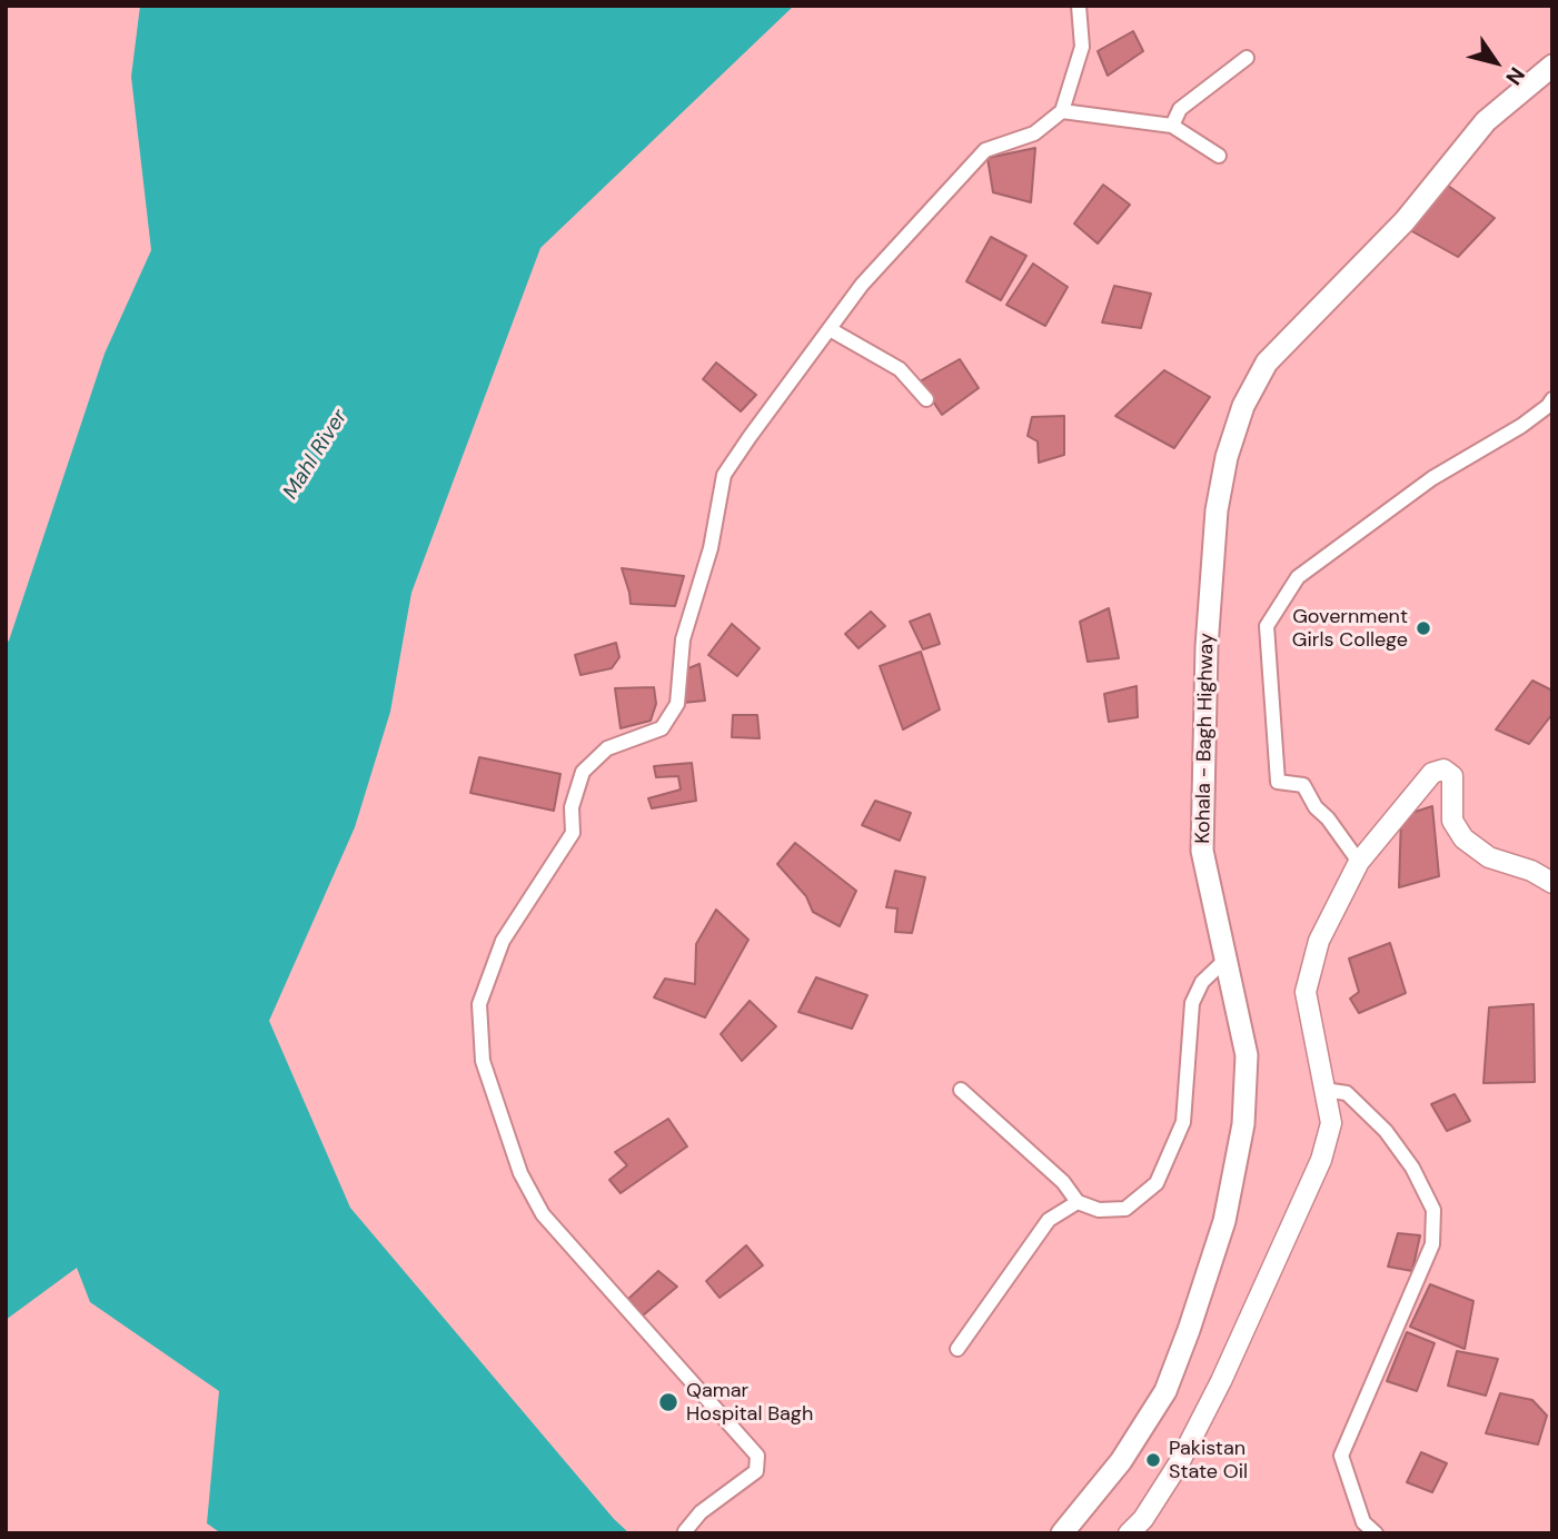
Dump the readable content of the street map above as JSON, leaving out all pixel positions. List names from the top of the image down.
{
  "streets": {
    "main road": ["Kohala - Bagh Highway"]
  },
  "water": ["Mahl River"],
  "places": ["Government Girls College", "Qamar Hospital Bagh", "Pakistan State Oil"],
  "north": "bottom right"
}
